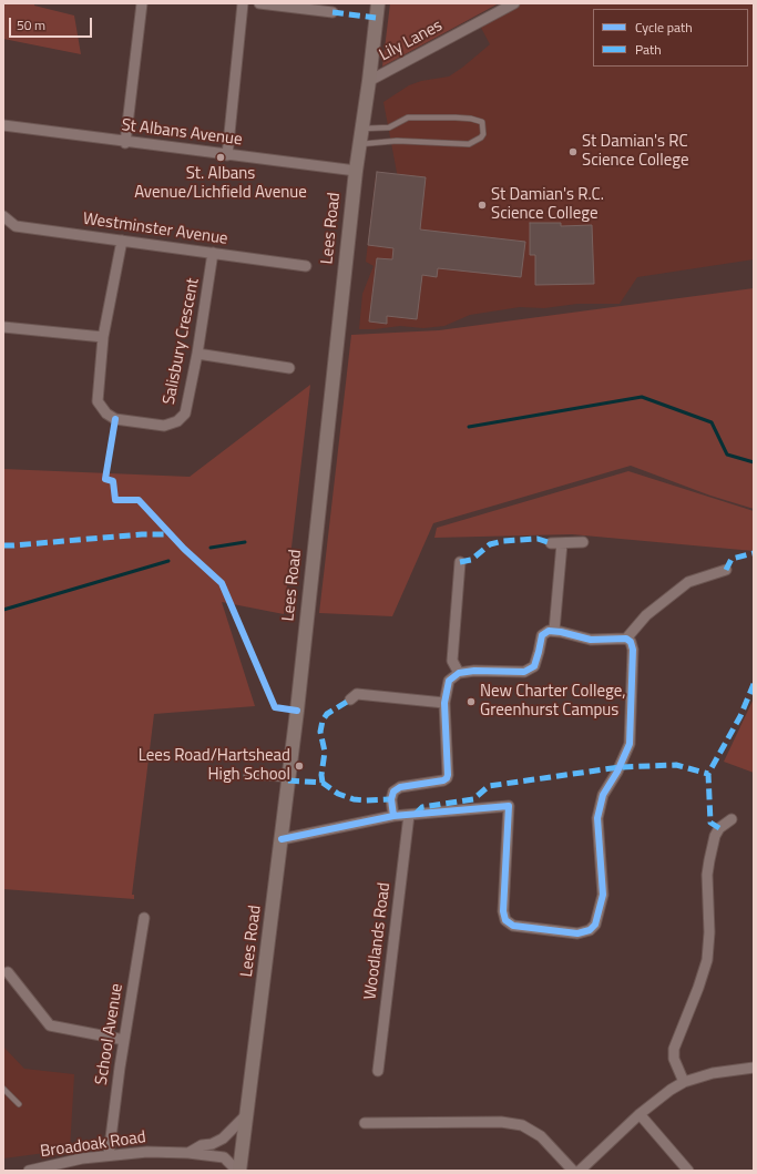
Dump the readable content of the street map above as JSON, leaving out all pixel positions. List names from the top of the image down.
{
  "streets": {
    "main road": ["Lees Road"],
    "street": [
      "Lily Lanes",
      "St Albans Avenue",
      "Westminster Avenue",
      "Salisbury Crescent",
      "Woodlands Road",
      "School Avenue",
      "Broadoak Road"
    ]
  },
  "crossings": [
    ["Lily Lanes", "Lees Road"],
    ["St Albans Avenue", "Lees Road"],
    ["Lees Road", "Broadoak Road"],
    ["Westminster Avenue", "Salisbury Crescent"],
    ["School Avenue", "Broadoak Road"]
  ],
  "places": [
    "St Damian's RC Science College",
    "St. Albans Avenue/Lichfield Avenue",
    "St Damian's R.C. Science College",
    "New Charter College, Greenhurst Campus",
    "Lees Road/Hartshead High School"
  ],
  "legend": ["Cycle path", "Path"],
  "scale_bar": "50 m"
}
